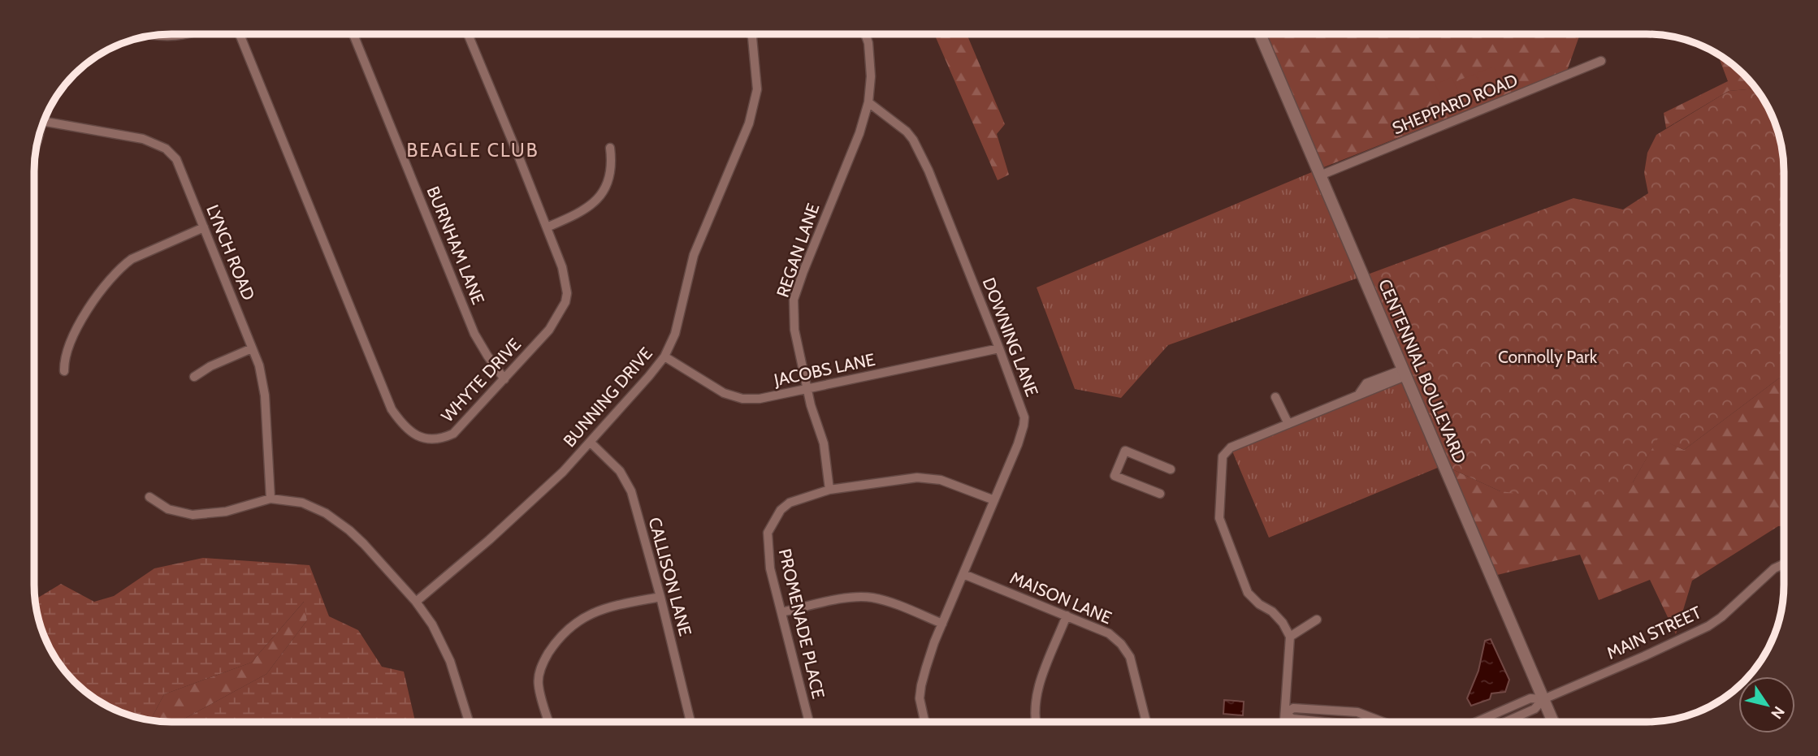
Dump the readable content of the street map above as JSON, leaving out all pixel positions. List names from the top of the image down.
{
  "streets": {
    "main road": ["CENTENNIAL BOULEVARD"],
    "street": [
      "SHEPPARD ROAD",
      "BURNHAM LANE",
      "REGAN LANE",
      "LYNCH ROAD",
      "DOWNING LANE",
      "JACOBS LANE",
      "WHYTE DRIVE",
      "BUNNING DRIVE",
      "CALLISON LANE",
      "MAISON LANE",
      "PROMENADE PLACE",
      "MAIN STREET"
    ]
  },
  "crossings": [
    ["SHEPPARD ROAD", "CENTENNIAL BOULEVARD"],
    ["BURNHAM LANE", "WHYTE DRIVE"],
    ["REGAN LANE", "DOWNING LANE"],
    ["REGAN LANE", "JACOBS LANE"],
    ["REGAN LANE", "PROMENADE PLACE"],
    ["DOWNING LANE", "JACOBS LANE"],
    ["DOWNING LANE", "MAISON LANE"],
    ["DOWNING LANE", "PROMENADE PLACE"],
    ["JACOBS LANE", "BUNNING DRIVE"],
    ["CENTENNIAL BOULEVARD", "MAIN STREET"],
    ["BUNNING DRIVE", "CALLISON LANE"]
  ],
  "districts": ["BEAGLE CLUB"],
  "parks": ["Connolly Park"],
  "north": "bottom right"
}
